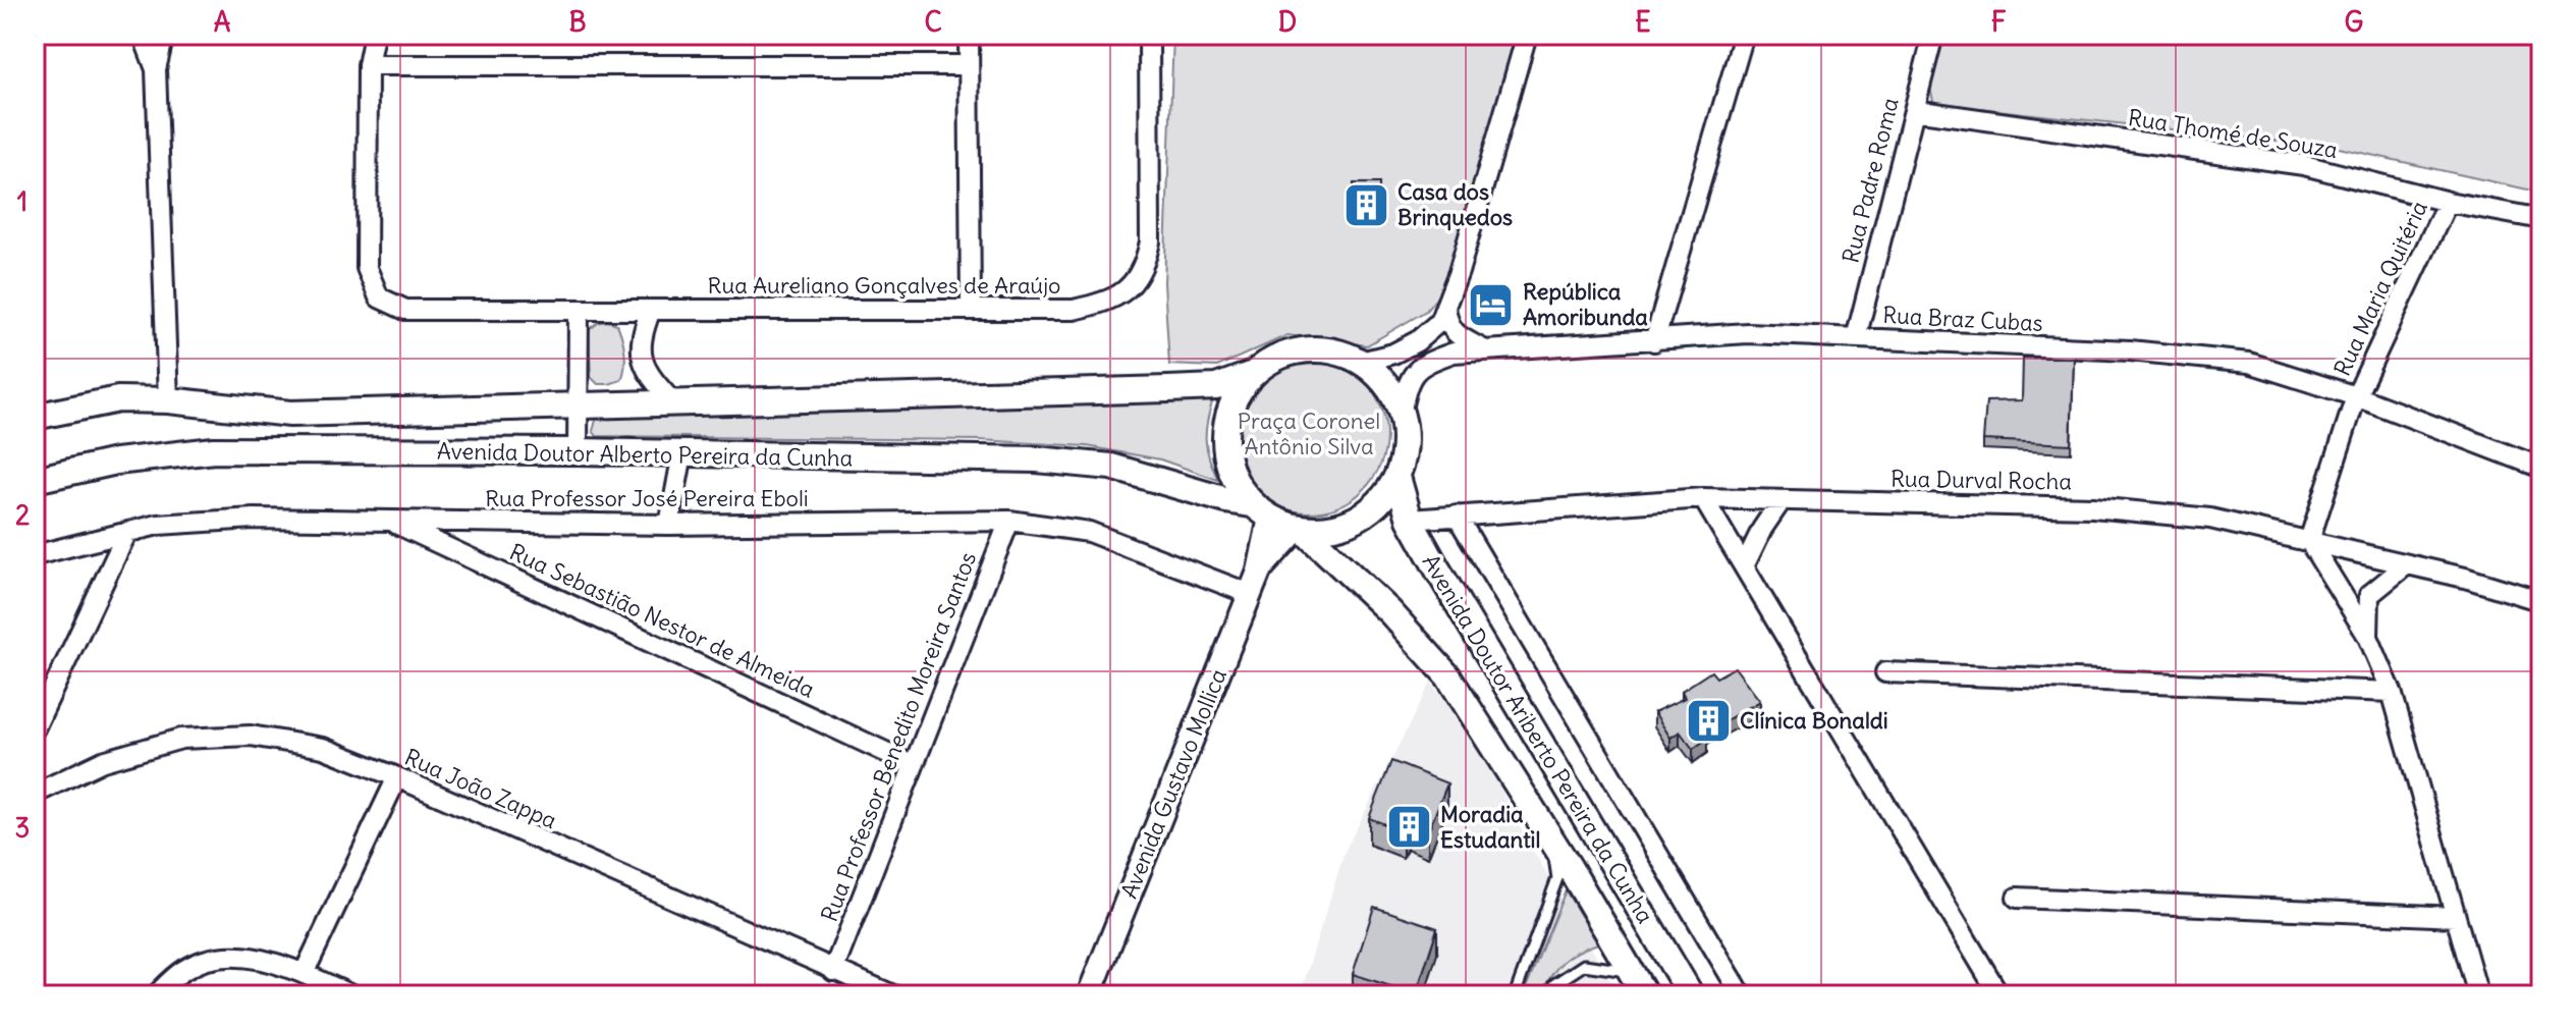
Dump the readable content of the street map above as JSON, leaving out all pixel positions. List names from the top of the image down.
{
  "streets": {
    "main road": ["Avenida Doutor Alberto Pereira da Cunha", "Avenida Doutor Ariberto Pereira da Cunha"],
    "street": [
      "Rua Thomé de Souza",
      "Rua Padre Roma",
      "Rua Aureliano Gonçalves de Araújo",
      "Rua Maria Quitéria",
      "Rua Braz Cubas",
      "Rua Durval Rocha",
      "Rua Professor José Pereira Eboli",
      "Rua Sebastião Nestor de Almeida",
      "Rua Professor Benedito Moreira Santos",
      "Avenida Gustavo Mollica",
      "Rua João Zappa"
    ]
  },
  "crossings": [
    ["Rua Thomé de Souza", "Rua Padre Roma"],
    ["Rua Thomé de Souza", "Rua Maria Quitéria"],
    ["Rua Padre Roma", "Rua Braz Cubas"],
    ["Rua Maria Quitéria", "Rua Braz Cubas"],
    ["Rua Maria Quitéria", "Rua Durval Rocha"],
    ["Rua Braz Cubas", "Avenida Doutor Alberto Pereira da Cunha"],
    ["Rua Braz Cubas", "Avenida Doutor Ariberto Pereira da Cunha"],
    ["Rua Braz Cubas", "Avenida Gustavo Mollica"],
    ["Avenida Doutor Alberto Pereira da Cunha", "Avenida Doutor Ariberto Pereira da Cunha"],
    ["Avenida Doutor Alberto Pereira da Cunha", "Avenida Gustavo Mollica"],
    ["Rua Durval Rocha", "Avenida Doutor Ariberto Pereira da Cunha"],
    ["Rua Professor José Pereira Eboli", "Rua Sebastião Nestor de Almeida"],
    ["Rua Professor José Pereira Eboli", "Rua Professor Benedito Moreira Santos"],
    ["Rua Professor José Pereira Eboli", "Avenida Gustavo Mollica"],
    ["Rua Sebastião Nestor de Almeida", "Rua Professor Benedito Moreira Santos"],
    ["Rua Professor Benedito Moreira Santos", "Rua João Zappa"],
    ["Avenida Doutor Ariberto Pereira da Cunha", "Avenida Gustavo Mollica"]
  ],
  "parks": ["Praça Coronel Antônio Silva"],
  "places": {
    "building": ["Casa dos Brinquedos", "Clínica Bonaldi", "Moradia Estudantil"],
    "hotel": ["República Amoribunda"]
  },
  "grid": {
    "columns": [
      "A",
      "B",
      "C",
      "D",
      "E",
      "F",
      "G"
    ],
    "rows": ["1", "2", "3"]
  }
}
